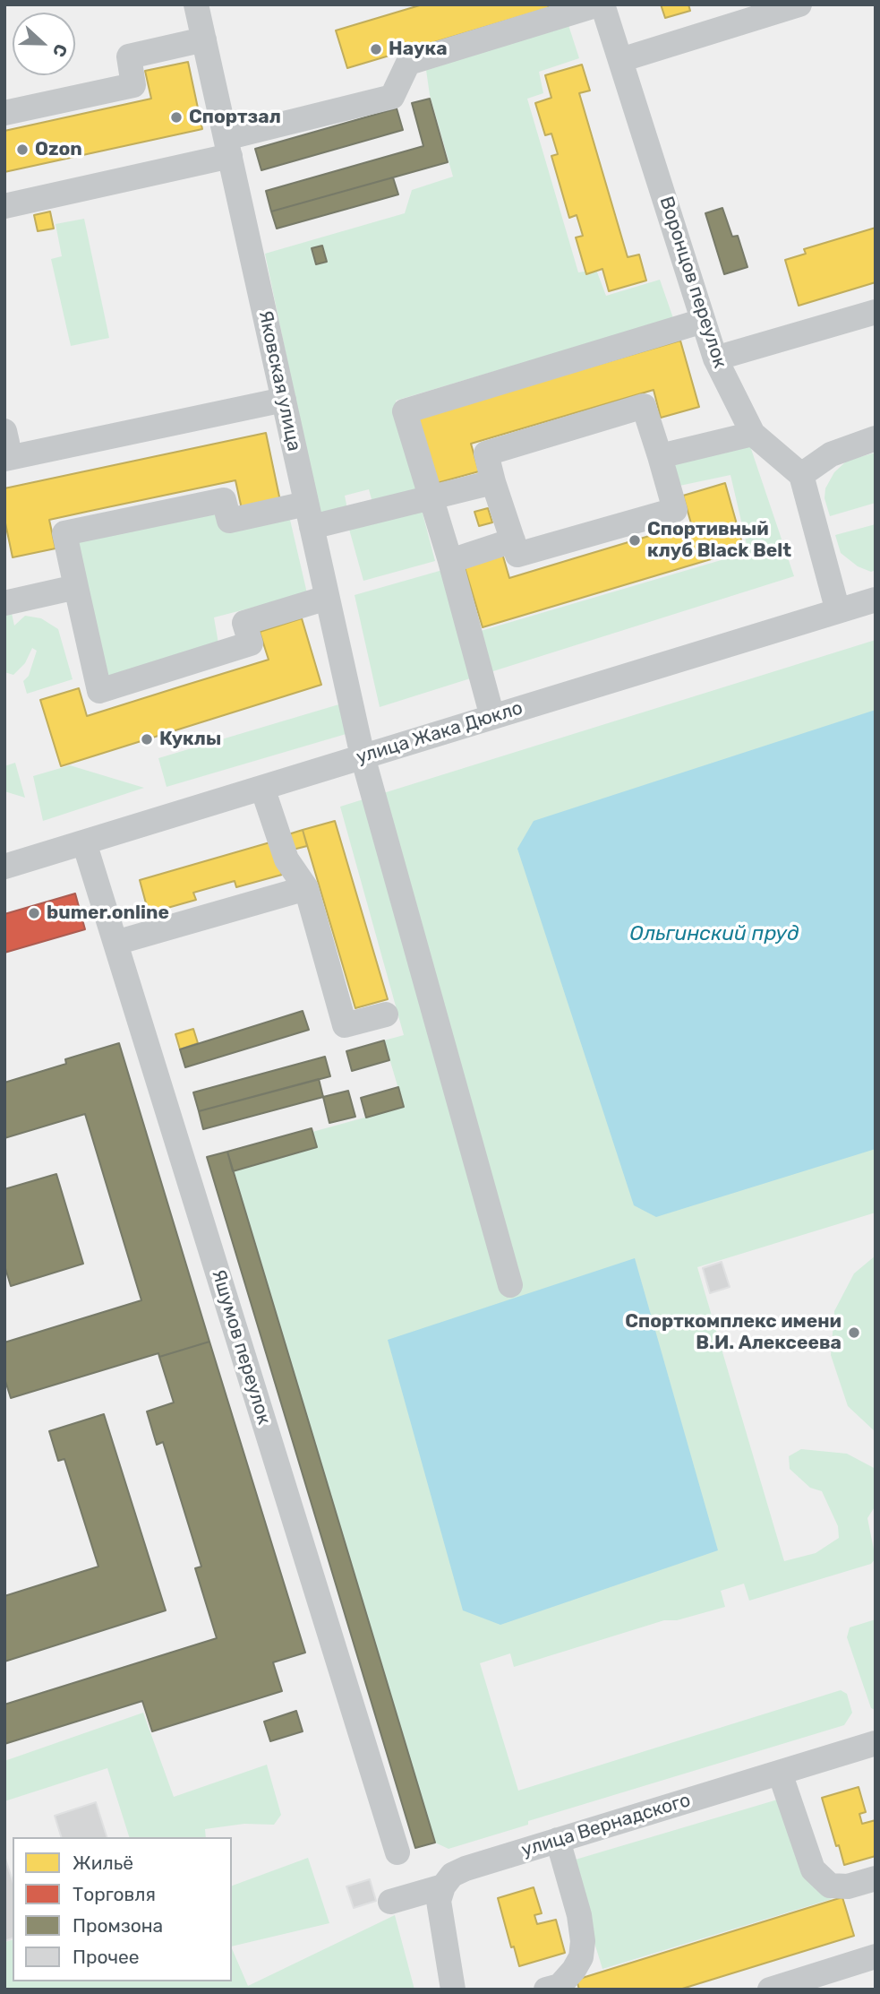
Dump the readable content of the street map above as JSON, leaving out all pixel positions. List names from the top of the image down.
{
  "streets": {
    "street": [
      "Воронцов переулок",
      "Яковская улица",
      "улица Жака Дюкло",
      "Яшумов переулок",
      "улица Вернадского"
    ]
  },
  "crossings": [
    ["Яковская улица", "улица Жака Дюкло"],
    ["улица Жака Дюкло", "Яшумов переулок"]
  ],
  "water": ["Ольгинский пруд"],
  "places": [
    "Наука",
    "Спортзал",
    "Ozon",
    "Спортивный клуб Black Belt",
    "Куклы",
    "bumer.online",
    "Спорткомплекс имени В.И. Алексеева"
  ],
  "legend": [
    "Жильё",
    "Торговля",
    "Промзона",
    "Прочее"
  ],
  "north": "right"
}
